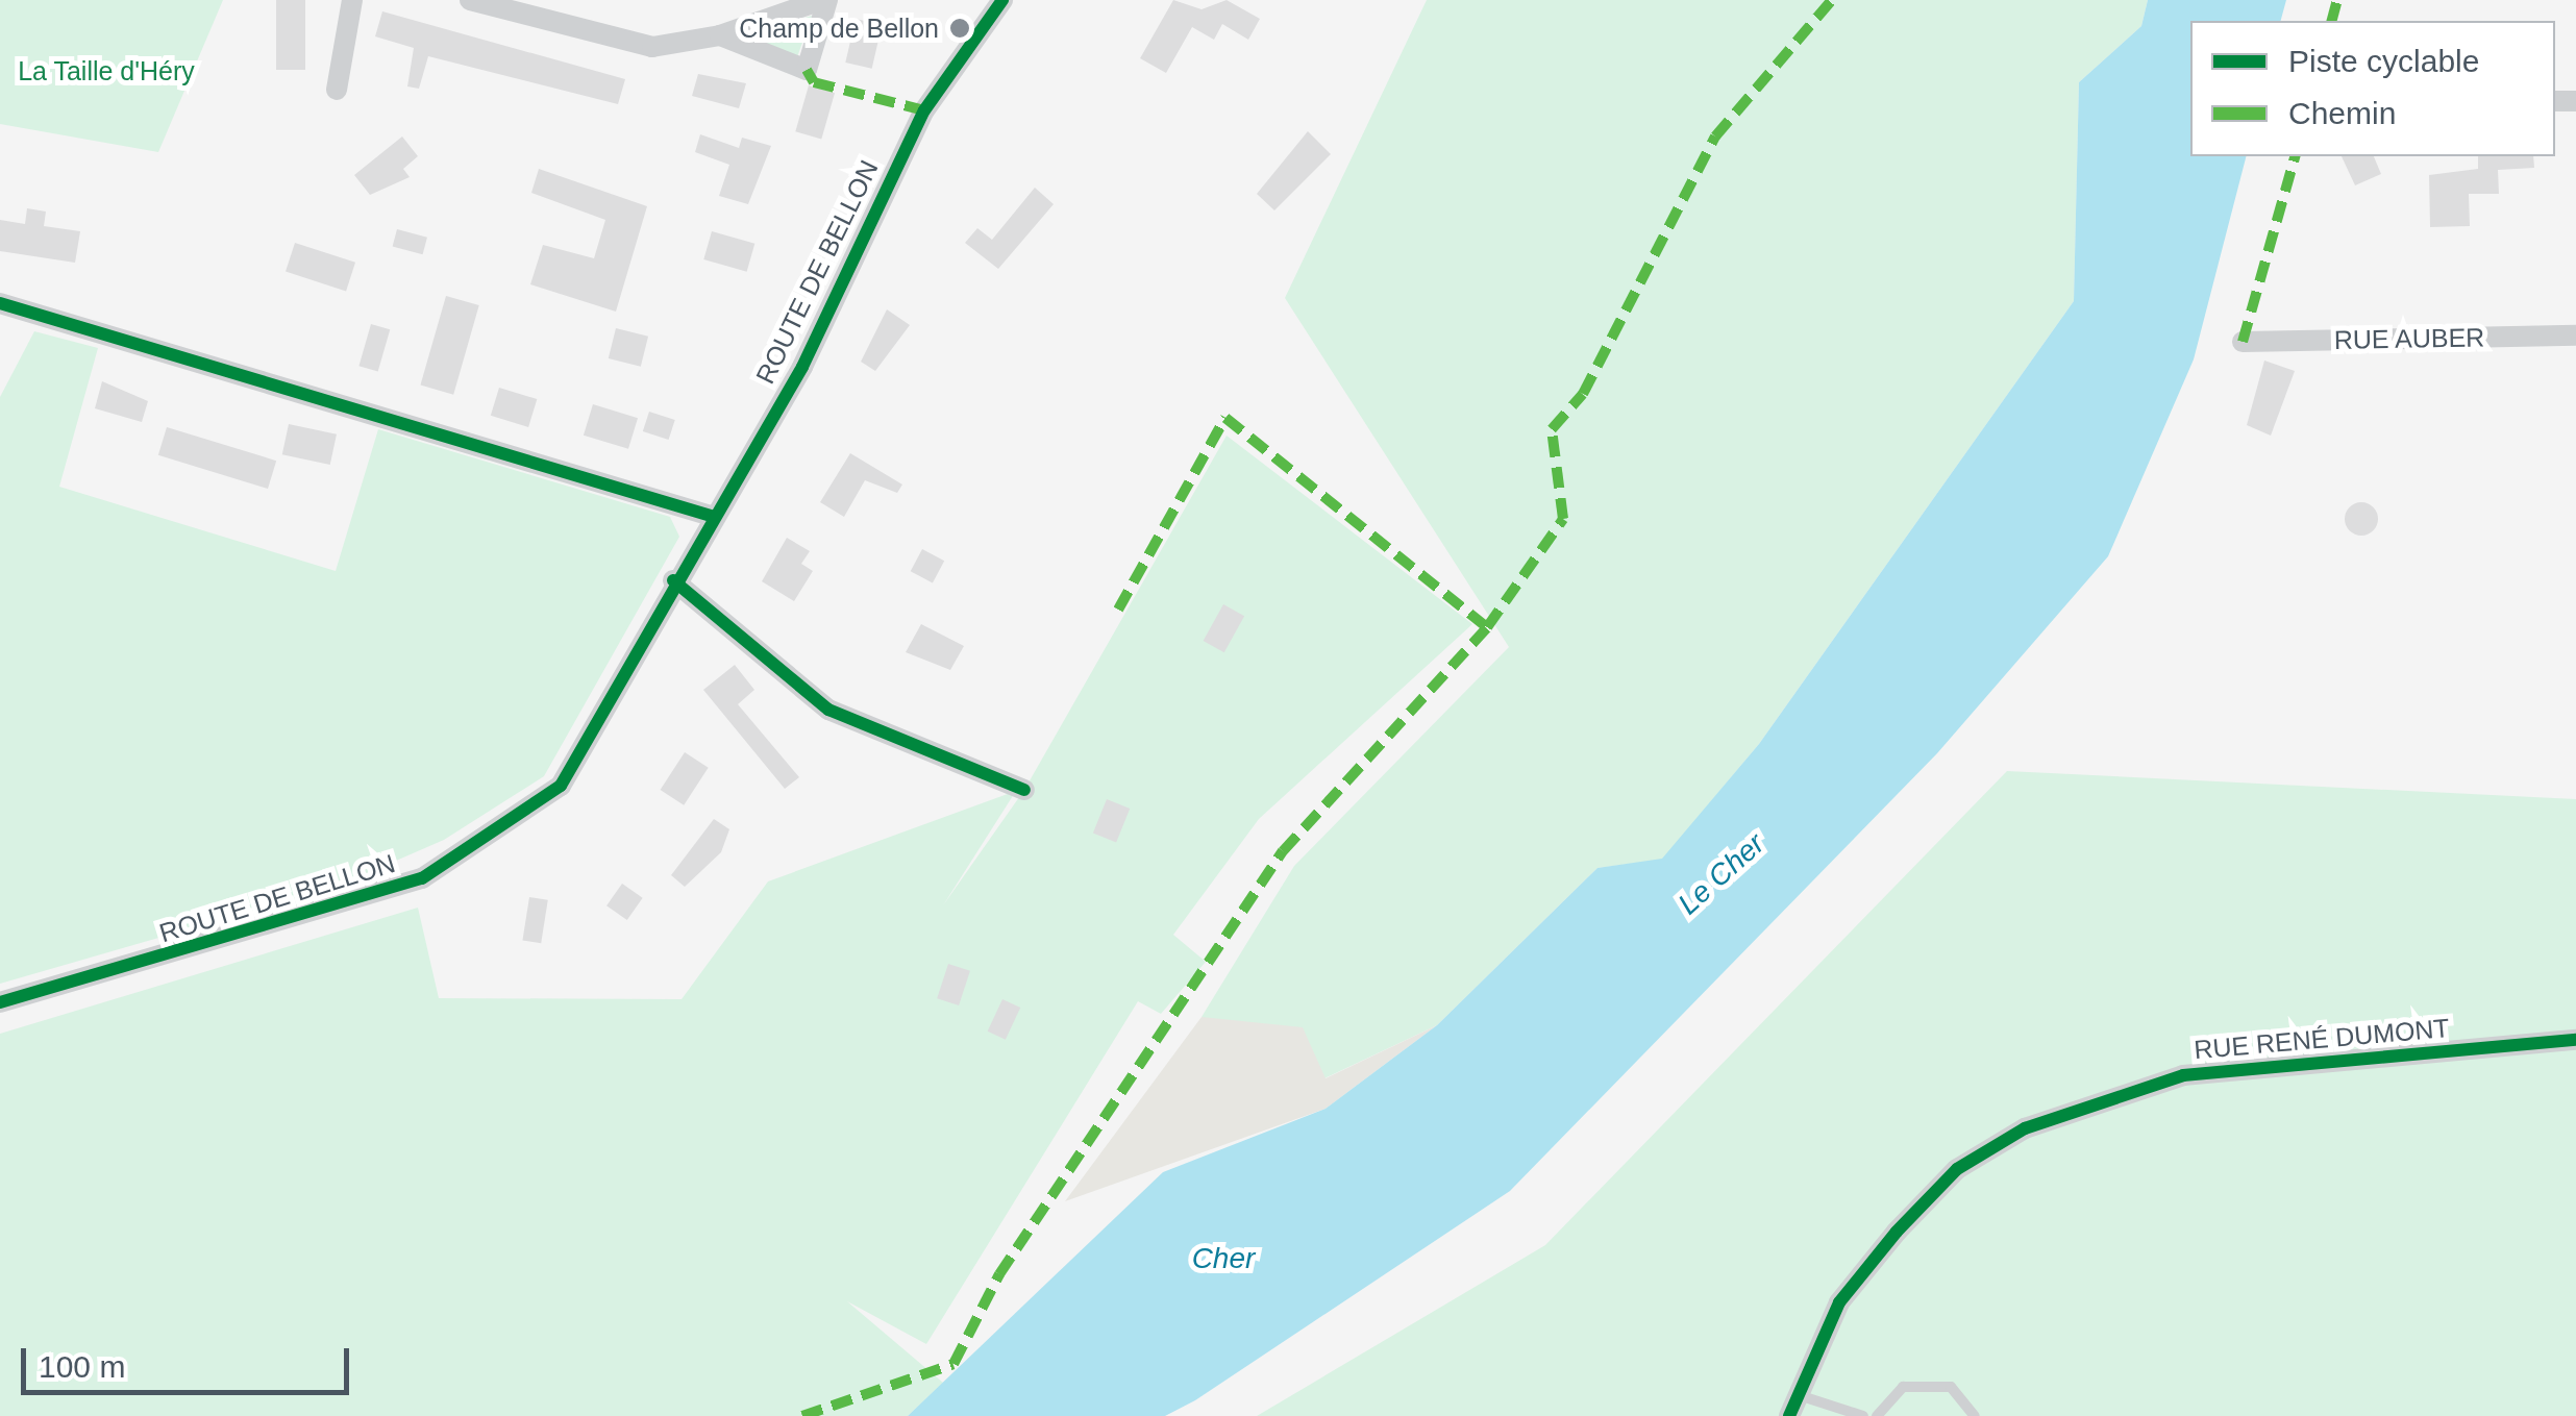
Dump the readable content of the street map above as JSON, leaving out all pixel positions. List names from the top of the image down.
{
  "streets": {
    "street": ["ROUTE DE BELLON", "RUE AUBER", "RUE RENÉ DUMONT"]
  },
  "water": ["Le Cher", "Cher"],
  "parks": ["La Taille d'Héry"],
  "places": ["Champ de Bellon"],
  "legend": ["Piste cyclable", "Chemin"],
  "scale_bar": "100 m"
}
